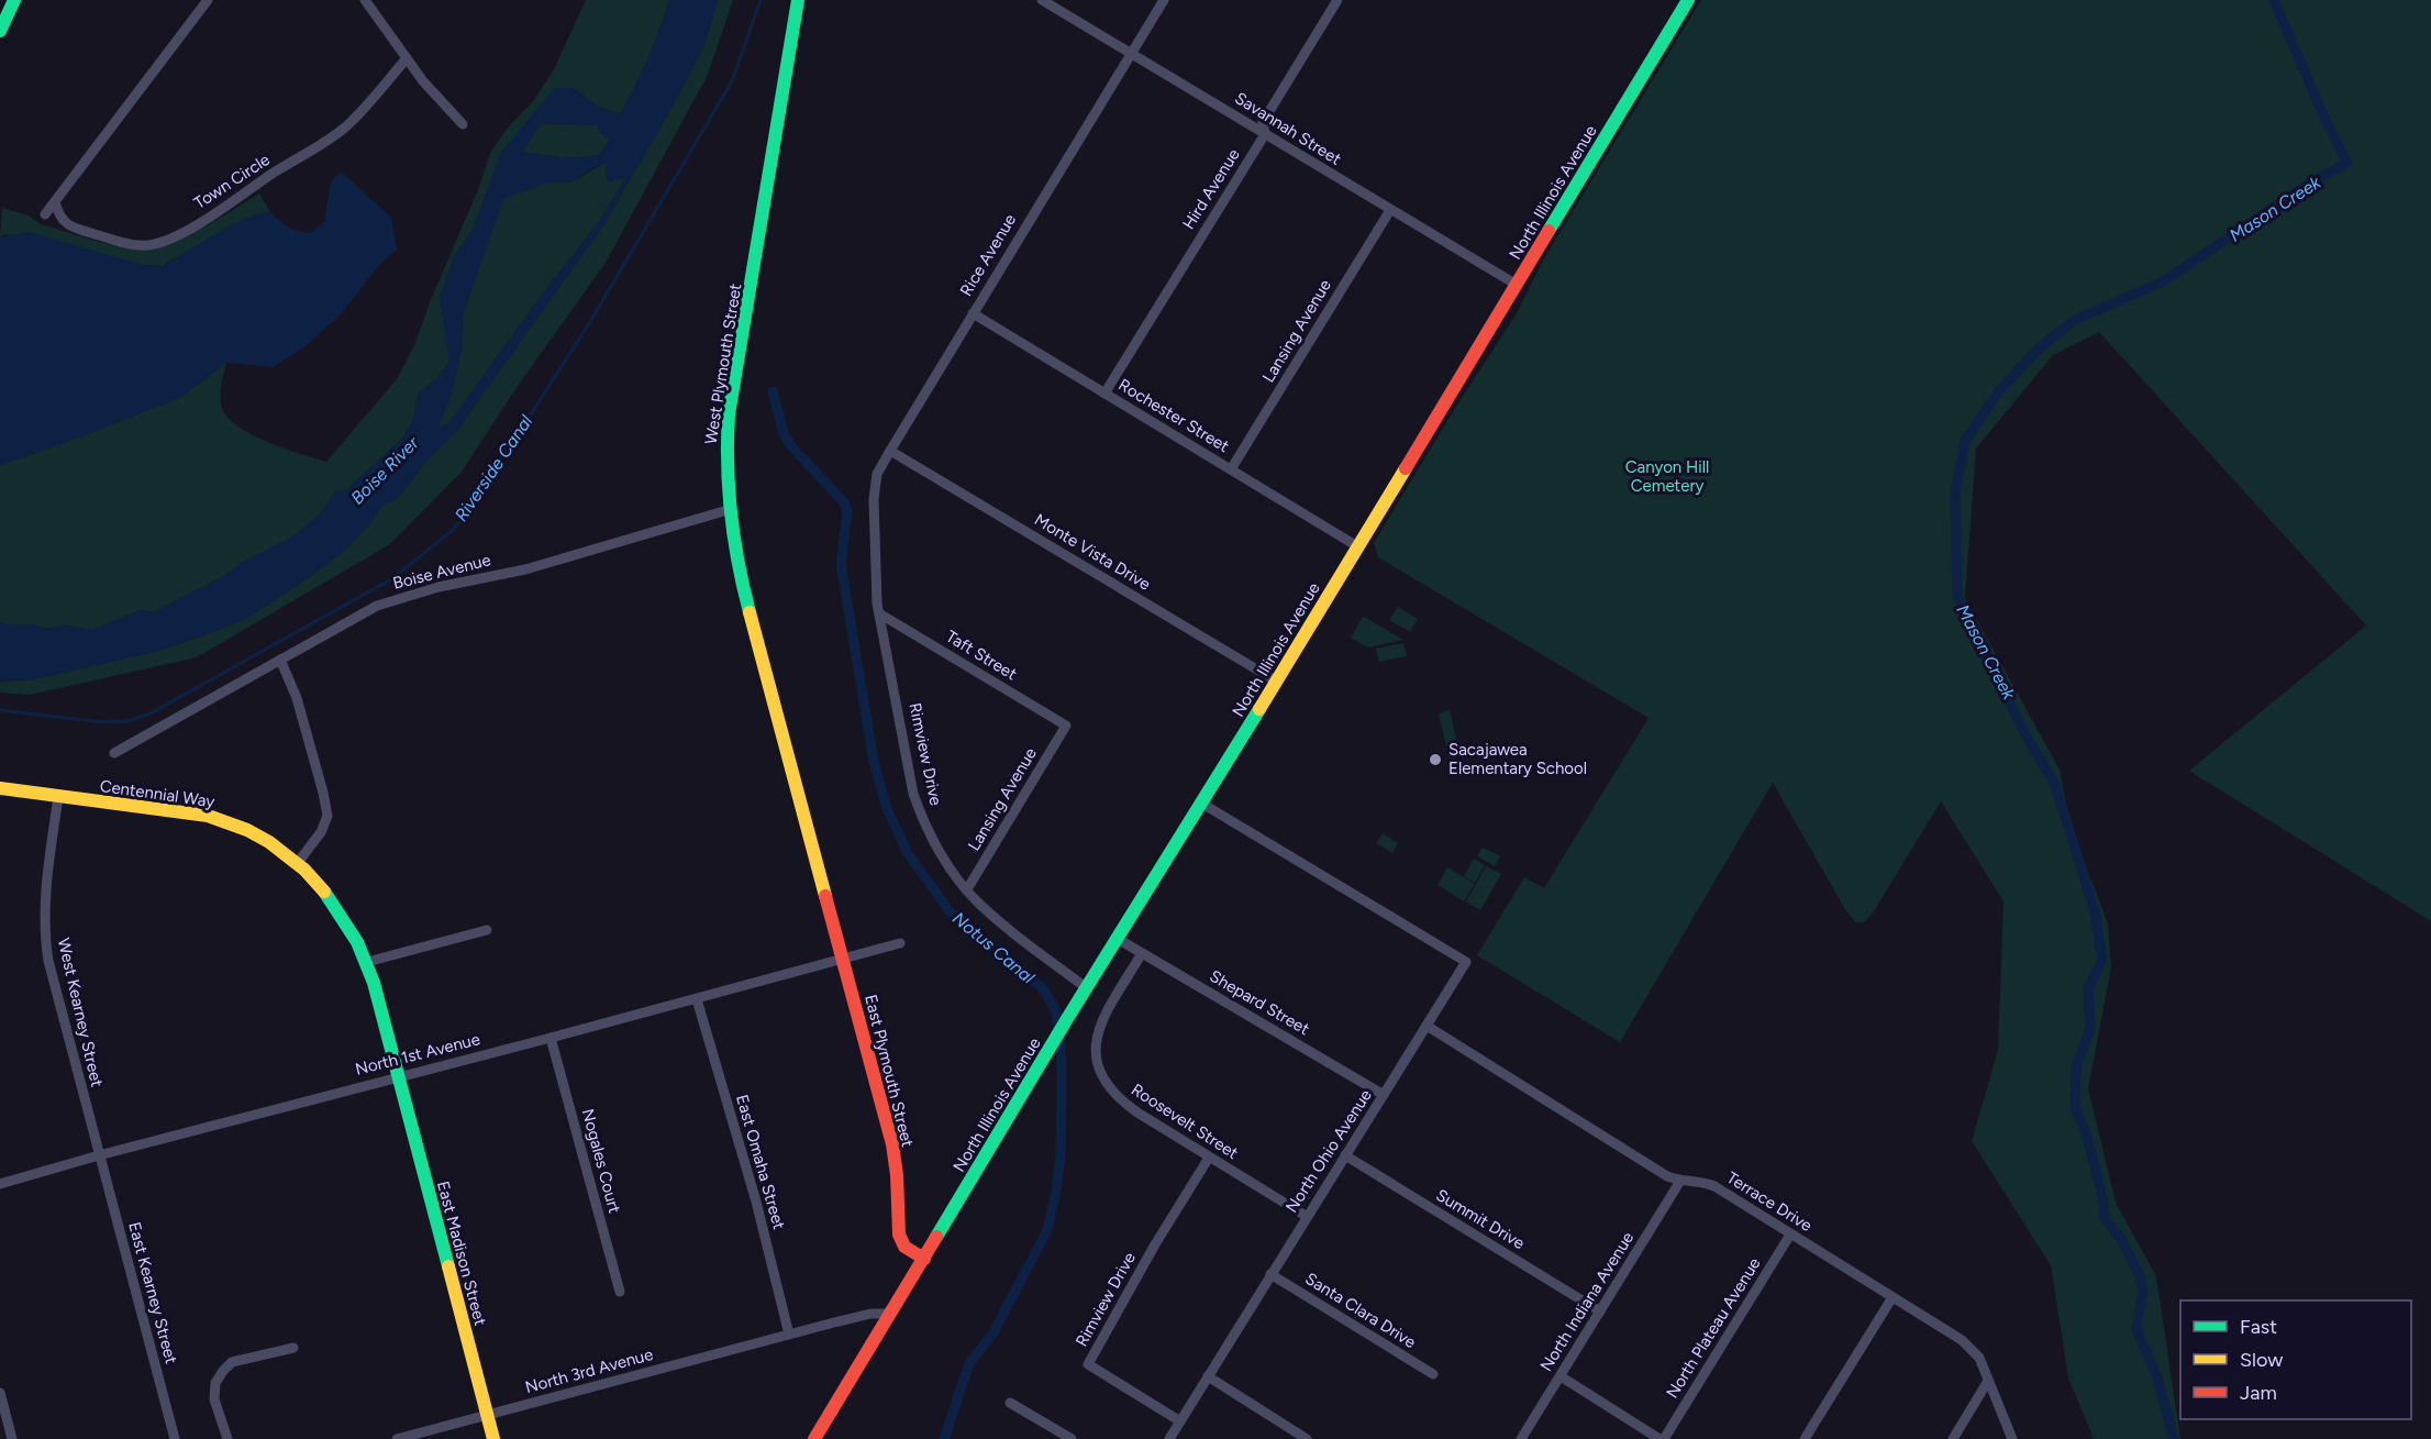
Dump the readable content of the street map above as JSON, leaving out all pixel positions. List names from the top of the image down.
{
  "streets": {
    "main road": [
      "North Illinois Avenue",
      "West Plymouth Street",
      "Centennial Way",
      "East Plymouth Street",
      "East Madison Street"
    ],
    "street": [
      "Savannah Street",
      "Town Circle",
      "Hird Avenue",
      "Rice Avenue",
      "Lansing Avenue",
      "Rochester Street",
      "Monte Vista Drive",
      "Boise Avenue",
      "Taft Street",
      "Rimview Drive",
      "Shepard Street",
      "West Kearney Street",
      "North 1st Avenue",
      "Roosevelt Street",
      "North Ohio Avenue",
      "Nogales Court",
      "East Omaha Street",
      "Terrace Drive",
      "Summit Drive",
      "East Kearney Street",
      "North Indiana Avenue",
      "Santa Clara Drive",
      "North Plateau Avenue",
      "North 3rd Avenue"
    ]
  },
  "crossings": [
    ["Savannah Street", "Hird Avenue"],
    ["Savannah Street", "North Illinois Avenue"],
    ["Savannah Street", "Rice Avenue"],
    ["Savannah Street", "Lansing Avenue"],
    ["Hird Avenue", "Rochester Street"],
    ["North Illinois Avenue", "Rochester Street"],
    ["North Illinois Avenue", "Monte Vista Drive"],
    ["North Illinois Avenue", "Rimview Drive"],
    ["North Illinois Avenue", "Shepard Street"],
    ["North Illinois Avenue", "East Plymouth Street"],
    ["North Illinois Avenue", "North Ohio Avenue"],
    ["Rice Avenue", "Rochester Street"],
    ["Rice Avenue", "Monte Vista Drive"],
    ["Rice Avenue", "Rimview Drive"],
    ["Lansing Avenue", "Rochester Street"],
    ["Lansing Avenue", "Taft Street"],
    ["Lansing Avenue", "Rimview Drive"],
    ["West Plymouth Street", "Boise Avenue"],
    ["West Plymouth Street", "North 1st Avenue"],
    ["West Plymouth Street", "East Plymouth Street"],
    ["Taft Street", "Rimview Drive"],
    ["Rimview Drive", "Roosevelt Street"],
    ["Rimview Drive", "North Ohio Avenue"],
    ["Centennial Way", "West Kearney Street"],
    ["Centennial Way", "East Madison Street"],
    ["Shepard Street", "Roosevelt Street"],
    ["Shepard Street", "North Ohio Avenue"],
    ["West Kearney Street", "North 1st Avenue"],
    ["West Kearney Street", "East Kearney Street"],
    ["North 1st Avenue", "East Plymouth Street"],
    ["North 1st Avenue", "Nogales Court"],
    ["North 1st Avenue", "East Omaha Street"],
    ["North 1st Avenue", "East Madison Street"],
    ["North 1st Avenue", "East Kearney Street"],
    ["Roosevelt Street", "North Ohio Avenue"],
    ["North Ohio Avenue", "Terrace Drive"],
    ["North Ohio Avenue", "Summit Drive"],
    ["North Ohio Avenue", "Santa Clara Drive"],
    ["East Omaha Street", "North 3rd Avenue"],
    ["Terrace Drive", "North Indiana Avenue"],
    ["Terrace Drive", "North Plateau Avenue"],
    ["Summit Drive", "North Indiana Avenue"],
    ["East Madison Street", "North 3rd Avenue"]
  ],
  "water": [
    "Mason Creek",
    "Riverside Canal",
    "Boise River",
    "Notus Canal"
  ],
  "parks": ["Canyon Hill Cemetery"],
  "places": ["Sacajawea Elementary School"],
  "legend": ["Fast", "Slow", "Jam"]
}
